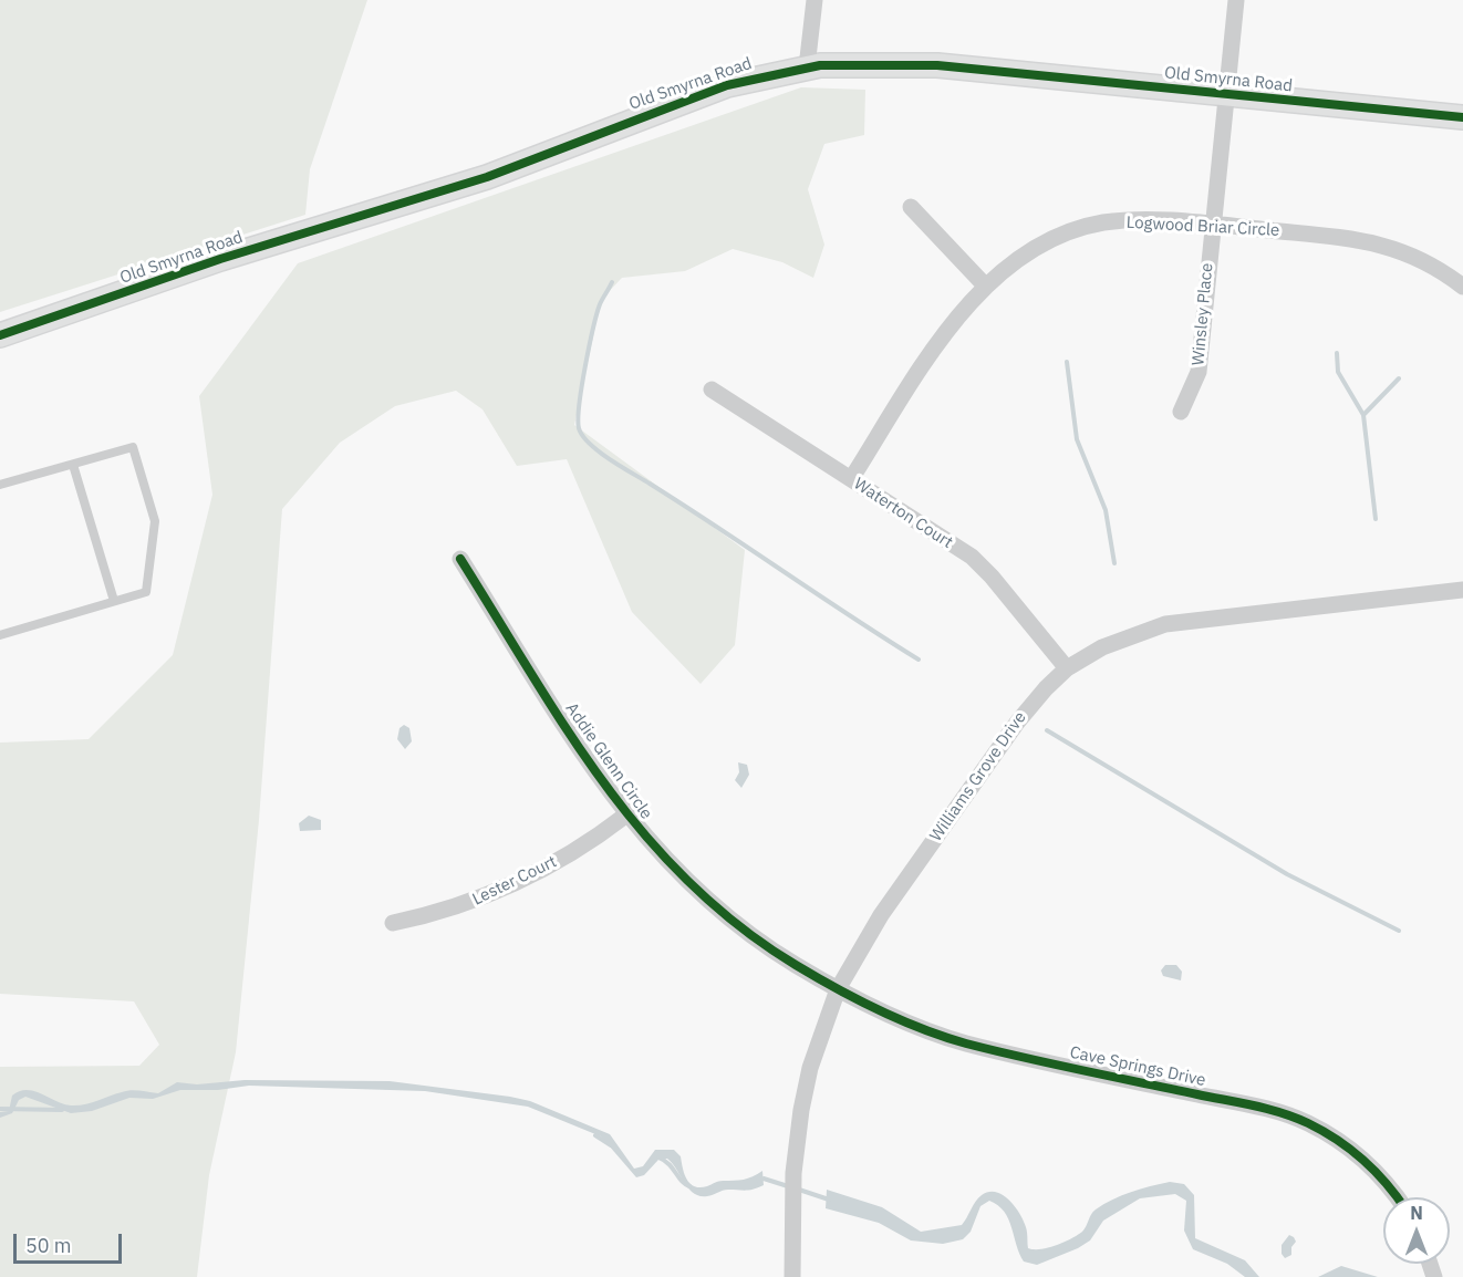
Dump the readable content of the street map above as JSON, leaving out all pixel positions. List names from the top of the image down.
{
  "streets": {
    "street": [
      "Old Smyrna Road",
      "Logwood Briar Circle",
      "Winsley Place",
      "Waterton Court",
      "Addie Glenn Circle",
      "Williams Grove Drive",
      "Lester Court",
      "Cave Springs Drive"
    ]
  },
  "crossings": [
    ["Old Smyrna Road", "Winsley Place"],
    ["Logwood Briar Circle", "Winsley Place"],
    ["Logwood Briar Circle", "Waterton Court"],
    ["Waterton Court", "Williams Grove Drive"],
    ["Addie Glenn Circle", "Williams Grove Drive"],
    ["Addie Glenn Circle", "Lester Court"],
    ["Addie Glenn Circle", "Cave Springs Drive"],
    ["Williams Grove Drive", "Cave Springs Drive"]
  ],
  "scale_bar": "50 m",
  "north": "top"
}
